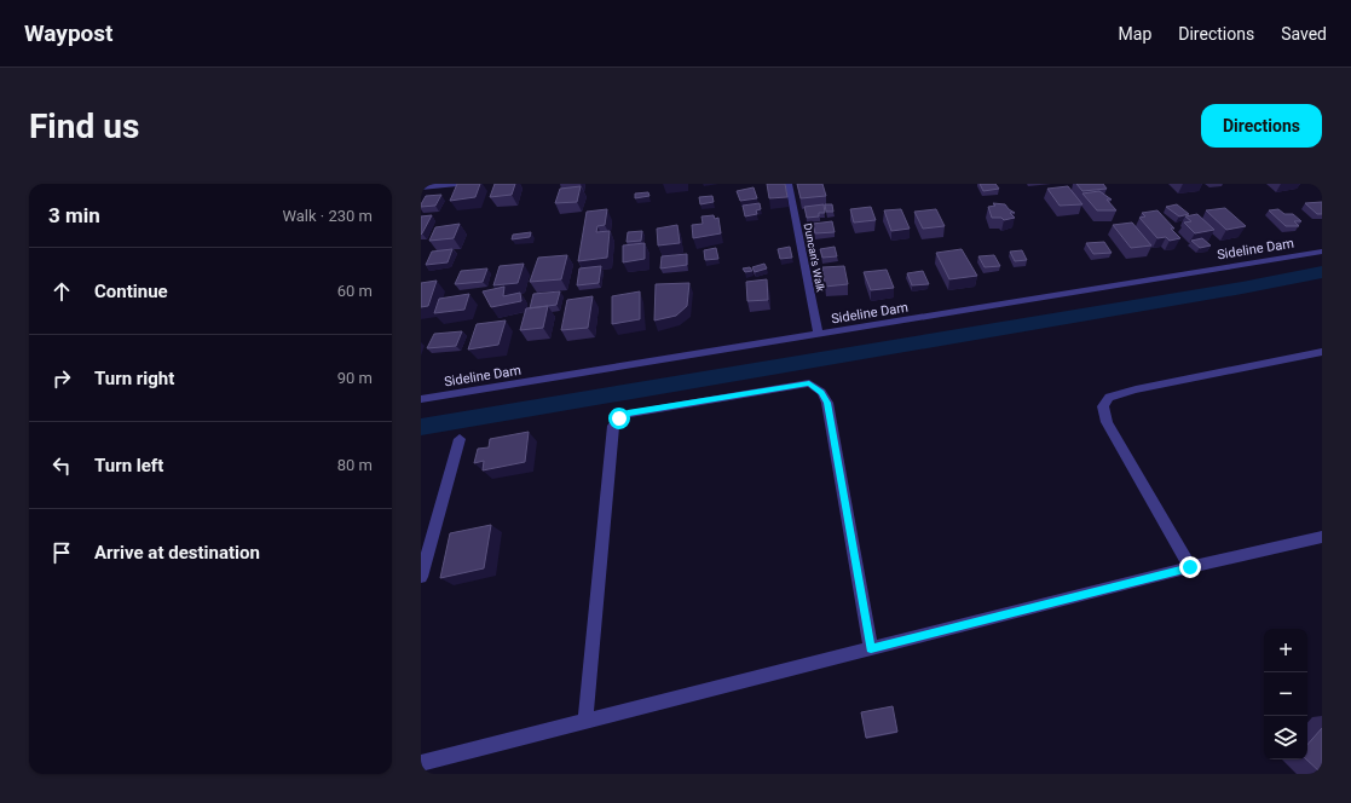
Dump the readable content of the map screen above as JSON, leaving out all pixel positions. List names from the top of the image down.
{
  "streets": {
    "street": ["Sideline Dam", "Duncan's Walk"]
  },
  "crossings": [
    ["Sideline Dam", "Duncan's Walk"]
  ],
  "page": {
    "header": "Waypost",
    "nav": ["Map", "Directions", "Saved"],
    "buttons": "Directions",
    "title": "Find us",
    "heading": ["3 min", "Walk · 230 m"],
    "list": [
      ["Continue", "60 m"],
      ["Turn right", "90 m"],
      ["Turn left", "80 m"],
      "Arrive at destination"
    ],
    "map_buttons": ["+", "−"]
  }
}
